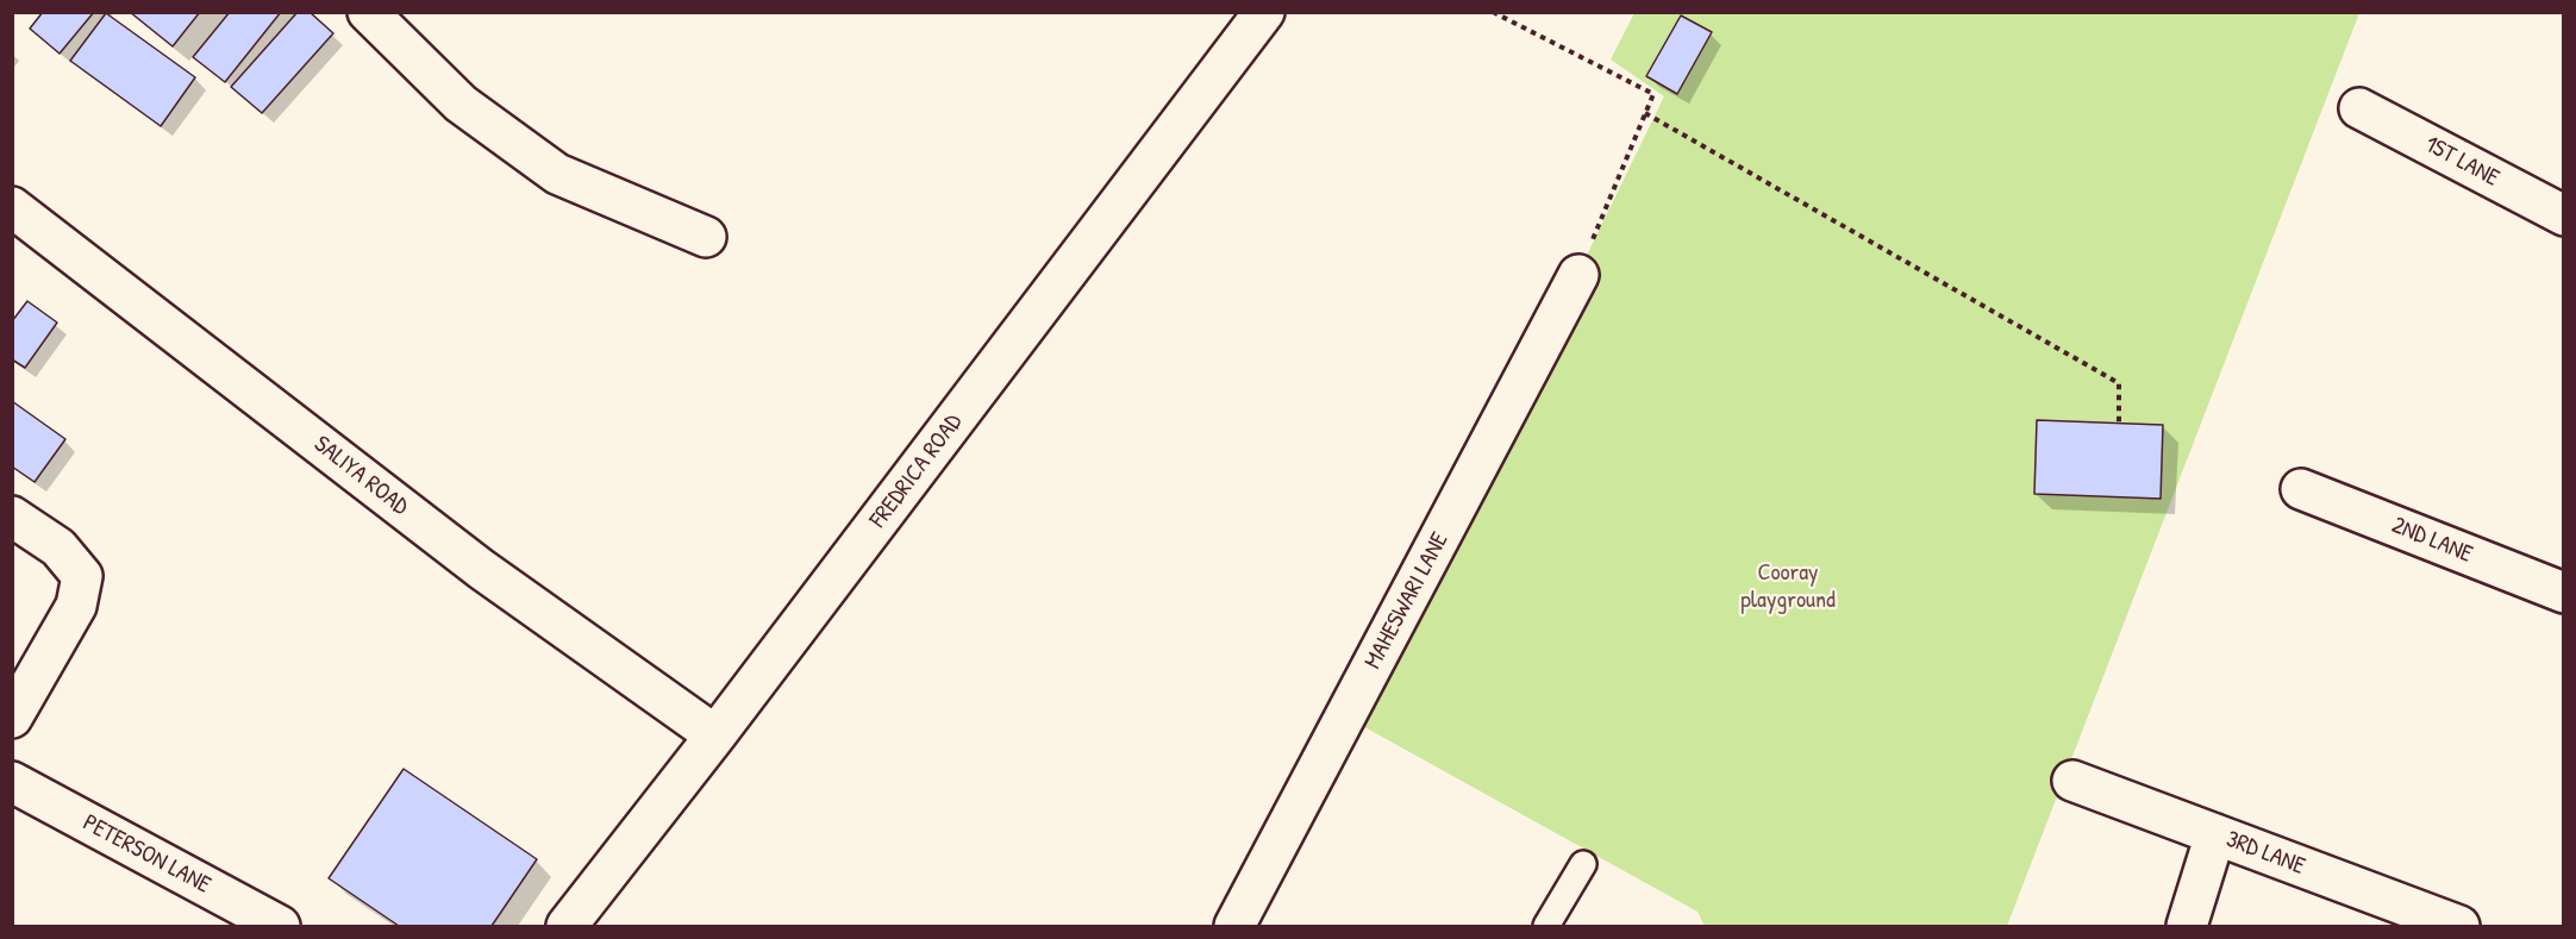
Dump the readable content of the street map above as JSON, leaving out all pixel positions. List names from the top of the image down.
{
  "streets": {
    "street": [
      "1ST LANE",
      "FREDRICA ROAD",
      "SALIYA ROAD",
      "2ND LANE",
      "MAHESWARI LANE",
      "3RD LANE",
      "PETERSON LANE"
    ]
  },
  "crossings": [
    ["FREDRICA ROAD", "SALIYA ROAD"]
  ],
  "parks": ["Cooray playground"]
}
